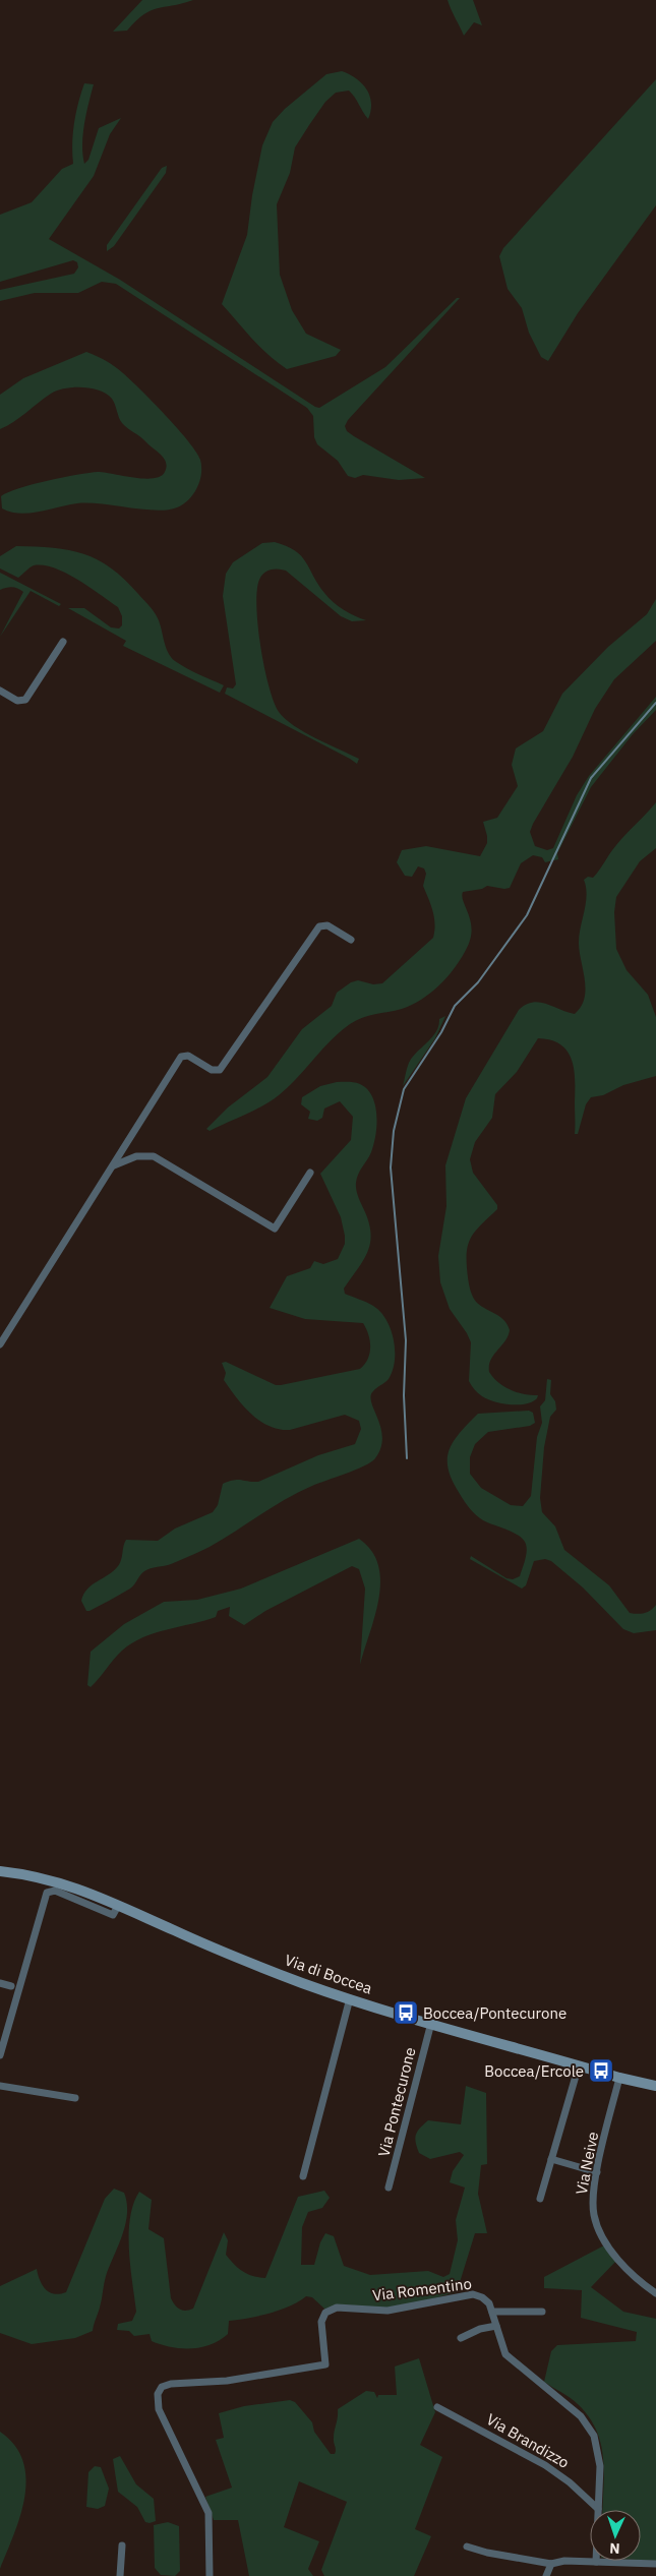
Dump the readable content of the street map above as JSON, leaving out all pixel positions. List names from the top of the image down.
{
  "streets": {
    "street": [
      "Via di Boccea",
      "Via Pontecurone",
      "Via Neive",
      "Via Romentino",
      "Via Brandizzo"
    ]
  },
  "crossings": [
    ["Via di Boccea", "Via Pontecurone"],
    ["Via di Boccea", "Via Neive"]
  ],
  "places": {
    "bus stop": ["Boccea/Pontecurone", "Boccea/Ercole"]
  },
  "north": "bottom"
}
